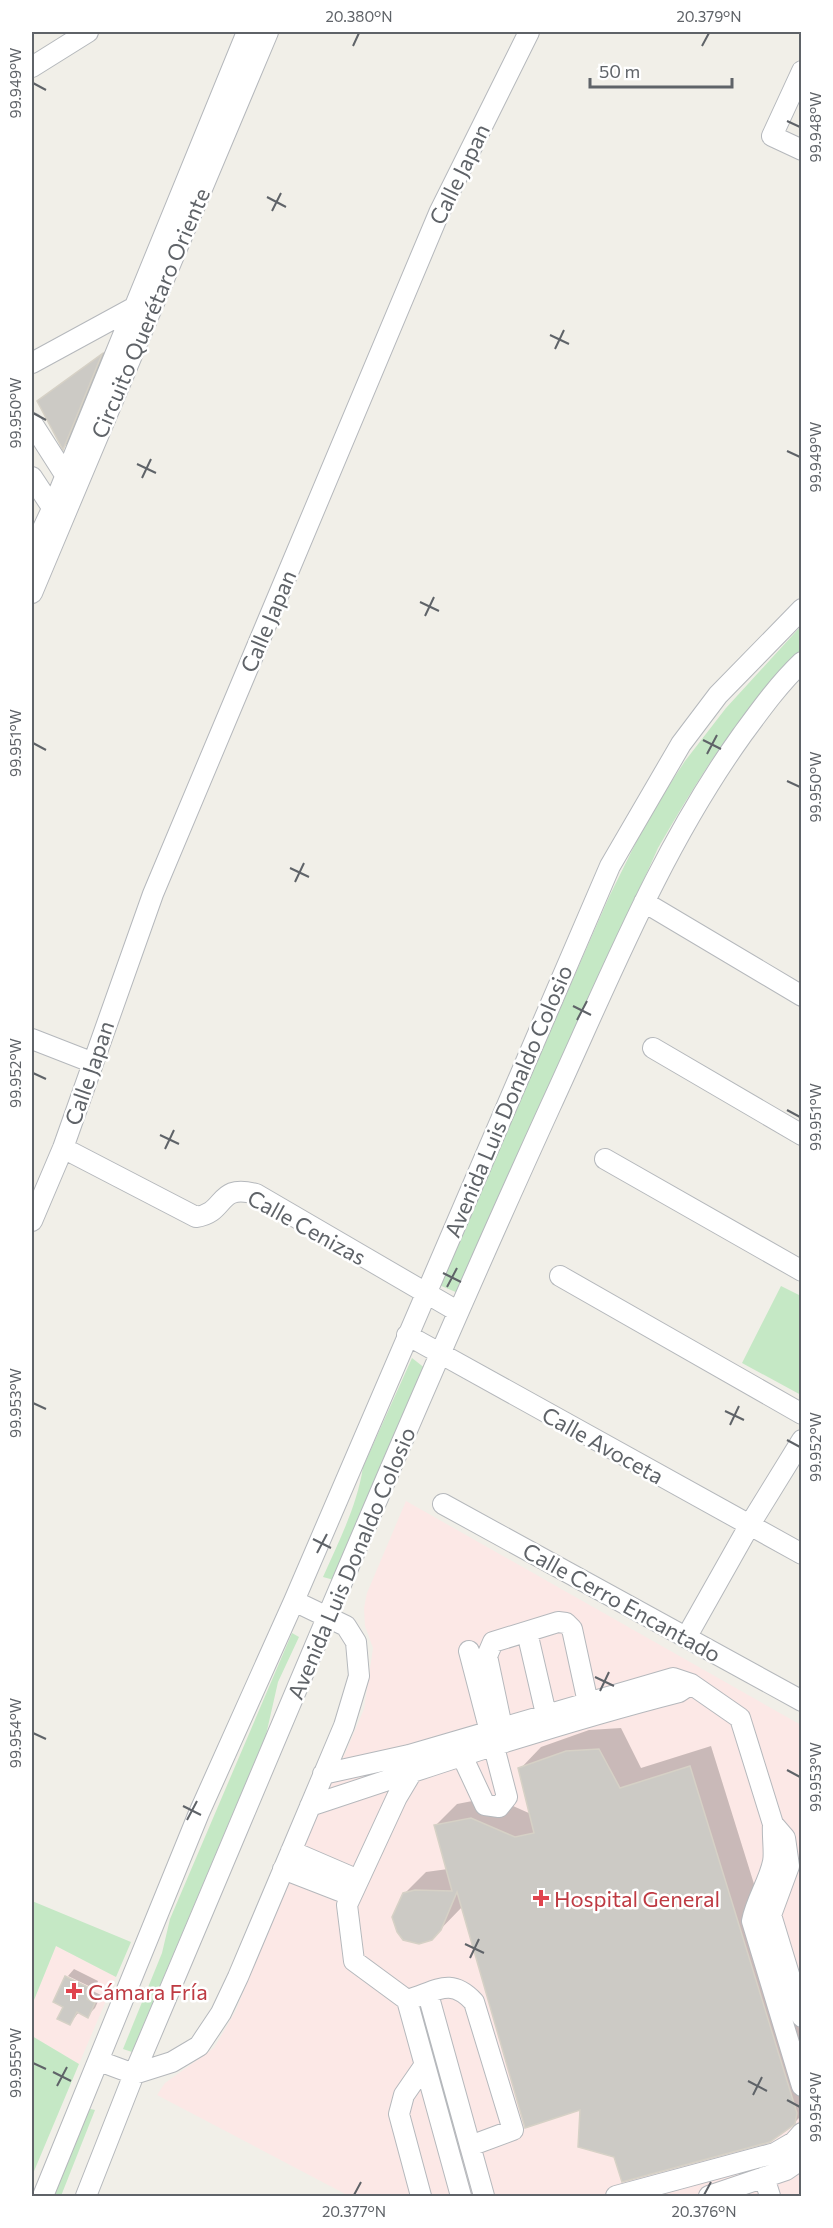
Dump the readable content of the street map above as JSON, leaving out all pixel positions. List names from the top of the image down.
{
  "streets": {
    "street": [
      "Calle Japan",
      "Circuito Querétaro Oriente",
      "Avenida Luis Donaldo Colosio",
      "Calle Cenizas",
      "Calle Avoceta",
      "Calle Cerro Encantado"
    ]
  },
  "crossings": [
    ["Calle Japan", "Calle Cenizas"],
    ["Avenida Luis Donaldo Colosio", "Calle Cenizas"],
    ["Avenida Luis Donaldo Colosio", "Calle Avoceta"]
  ],
  "places": {
    "health": ["Hospital General", "Cámara Fría"]
  },
  "scale_bar": "50 m",
  "coordinates": [
    "20.380°N",
    "20.379°N",
    "99.949°W",
    "99.948°W",
    "99.950°W",
    "99.951°W",
    "99.952°W",
    "99.953°W",
    "99.954°W",
    "99.955°W",
    "20.377°N",
    "20.376°N"
  ]
}
